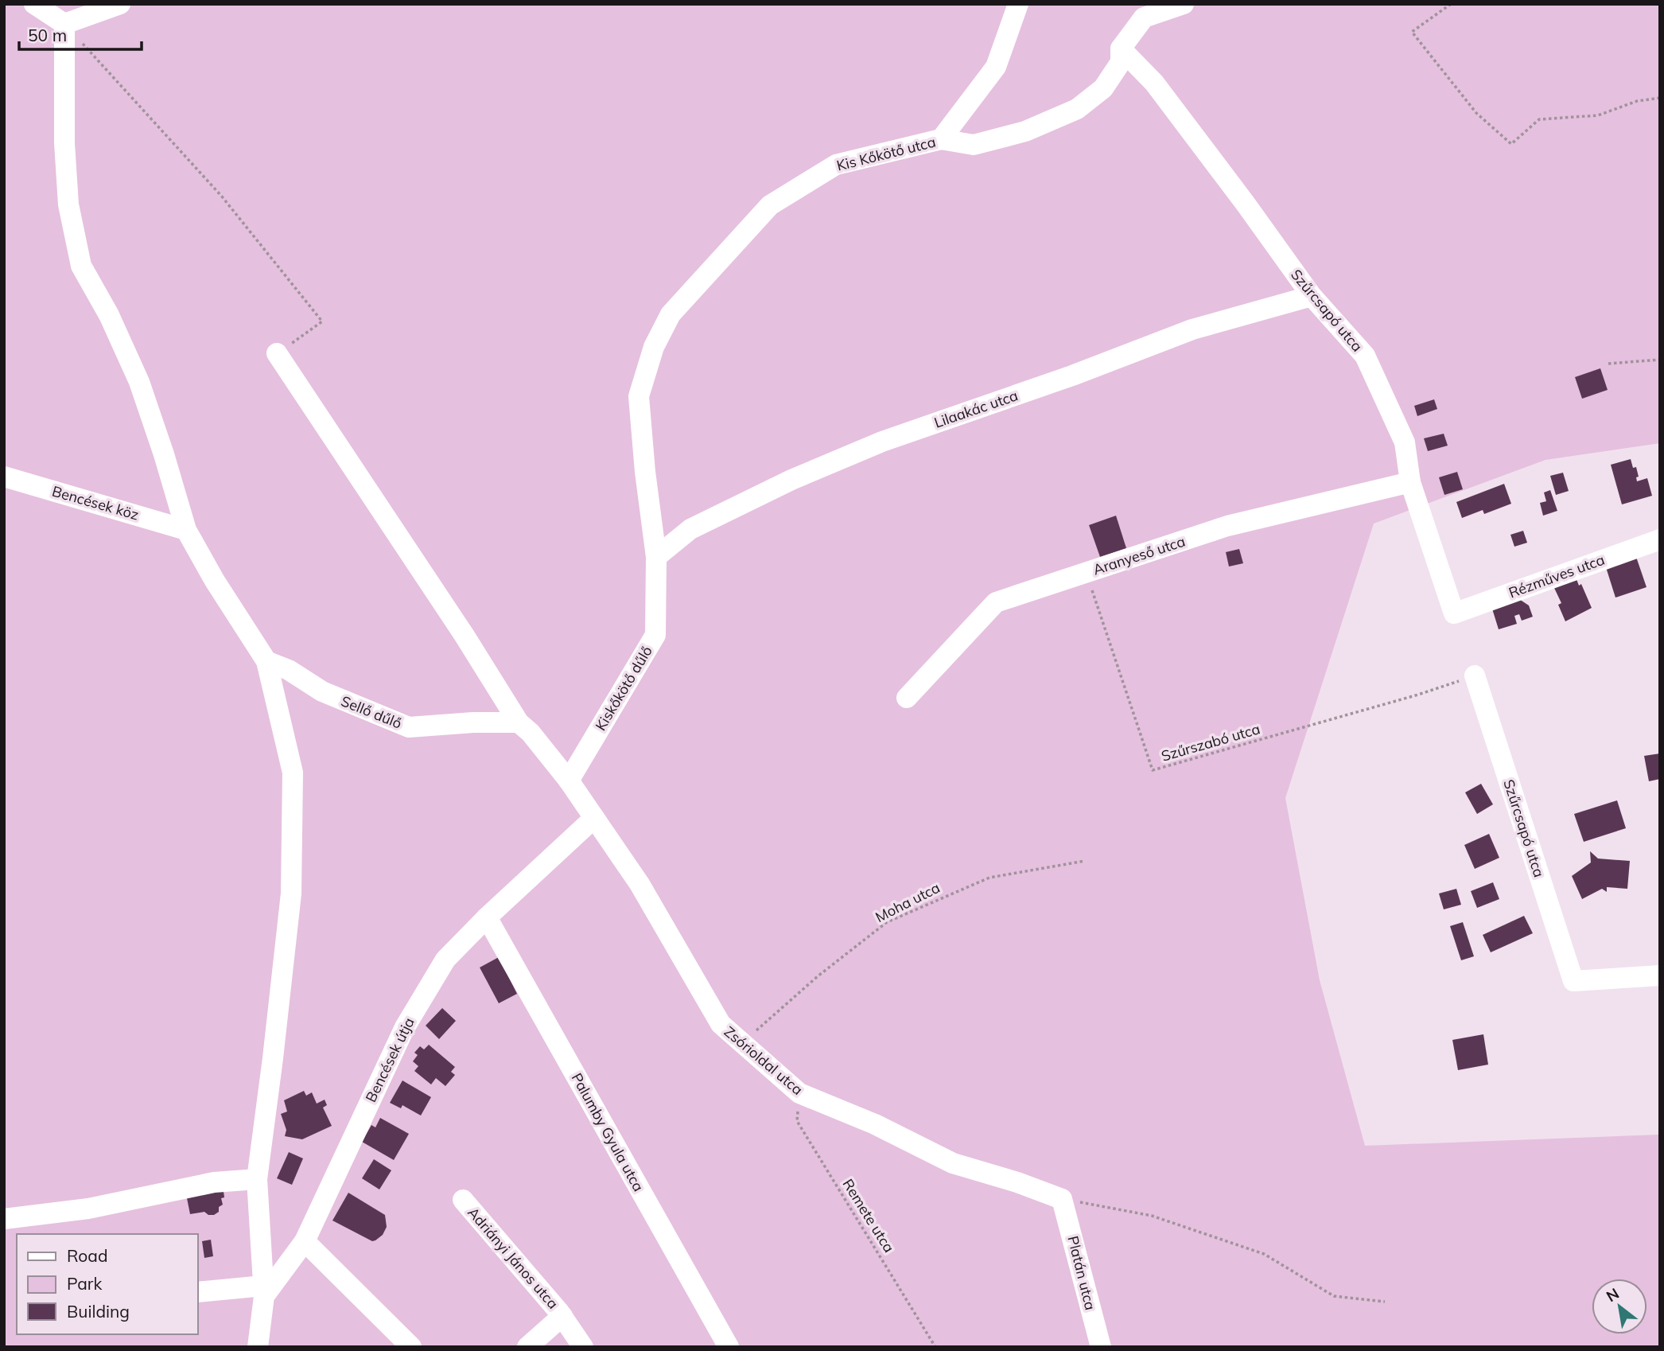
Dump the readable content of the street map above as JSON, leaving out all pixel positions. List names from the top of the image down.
{
  "streets": {
    "street": [
      "Kis Kőkötő utca",
      "Szűrcsapó utca",
      "Lilaakác utca",
      "Bencések köz",
      "Aranyeső utca",
      "Rézműves utca",
      "Kiskőkötő dűlő",
      "Sellő dűlő",
      "Bencések útja",
      "Zsórioldal utca",
      "Palumby Gyula utca",
      "Adriányi János utca",
      "Platán utca"
    ],
    "path": ["Szűrszabó utca", "Moha utca", "Remete utca"]
  },
  "crossings": [
    ["Kis Kőkötő utca", "Szűrcsapó utca"],
    ["Kis Kőkötő utca", "Lilaakác utca"],
    ["Kis Kőkötő utca", "Kiskőkötő dűlő"],
    ["Szűrcsapó utca", "Lilaakác utca"],
    ["Szűrcsapó utca", "Aranyeső utca"],
    ["Szűrcsapó utca", "Rézműves utca"],
    ["Szűrcsapó utca", "Szűrszabó utca"],
    ["Lilaakác utca", "Kiskőkötő dűlő"],
    ["Aranyeső utca", "Szűrszabó utca"],
    ["Kiskőkötő dűlő", "Zsórioldal utca"],
    ["Sellő dűlő", "Zsórioldal utca"],
    ["Moha utca", "Zsórioldal utca"],
    ["Bencések útja", "Zsórioldal utca"],
    ["Bencések útja", "Palumby Gyula utca"],
    ["Zsórioldal utca", "Remete utca"],
    ["Zsórioldal utca", "Platán utca"]
  ],
  "legend": ["Road", "Park", "Building"],
  "scale_bar": "50 m",
  "north": "top left"
}
